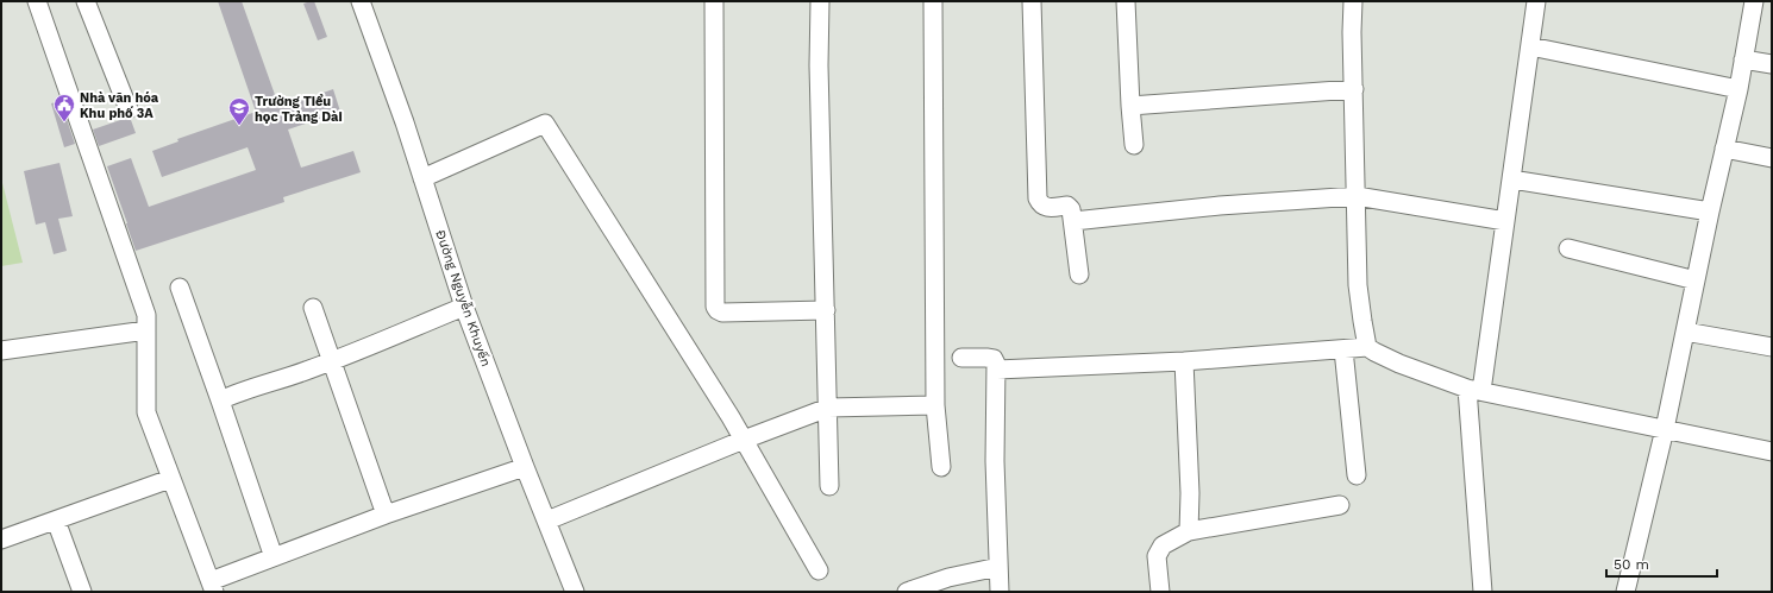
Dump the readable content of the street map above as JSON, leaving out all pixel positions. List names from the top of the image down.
{
  "streets": {
    "street": ["Đường Nguyễn Khuyến"]
  },
  "places": {
    "public building": ["Nhà văn hóa Khu phố 3A"],
    "school or university": ["Trường Tiểu học Trảng Dài"]
  },
  "scale_bar": "50 m"
}
